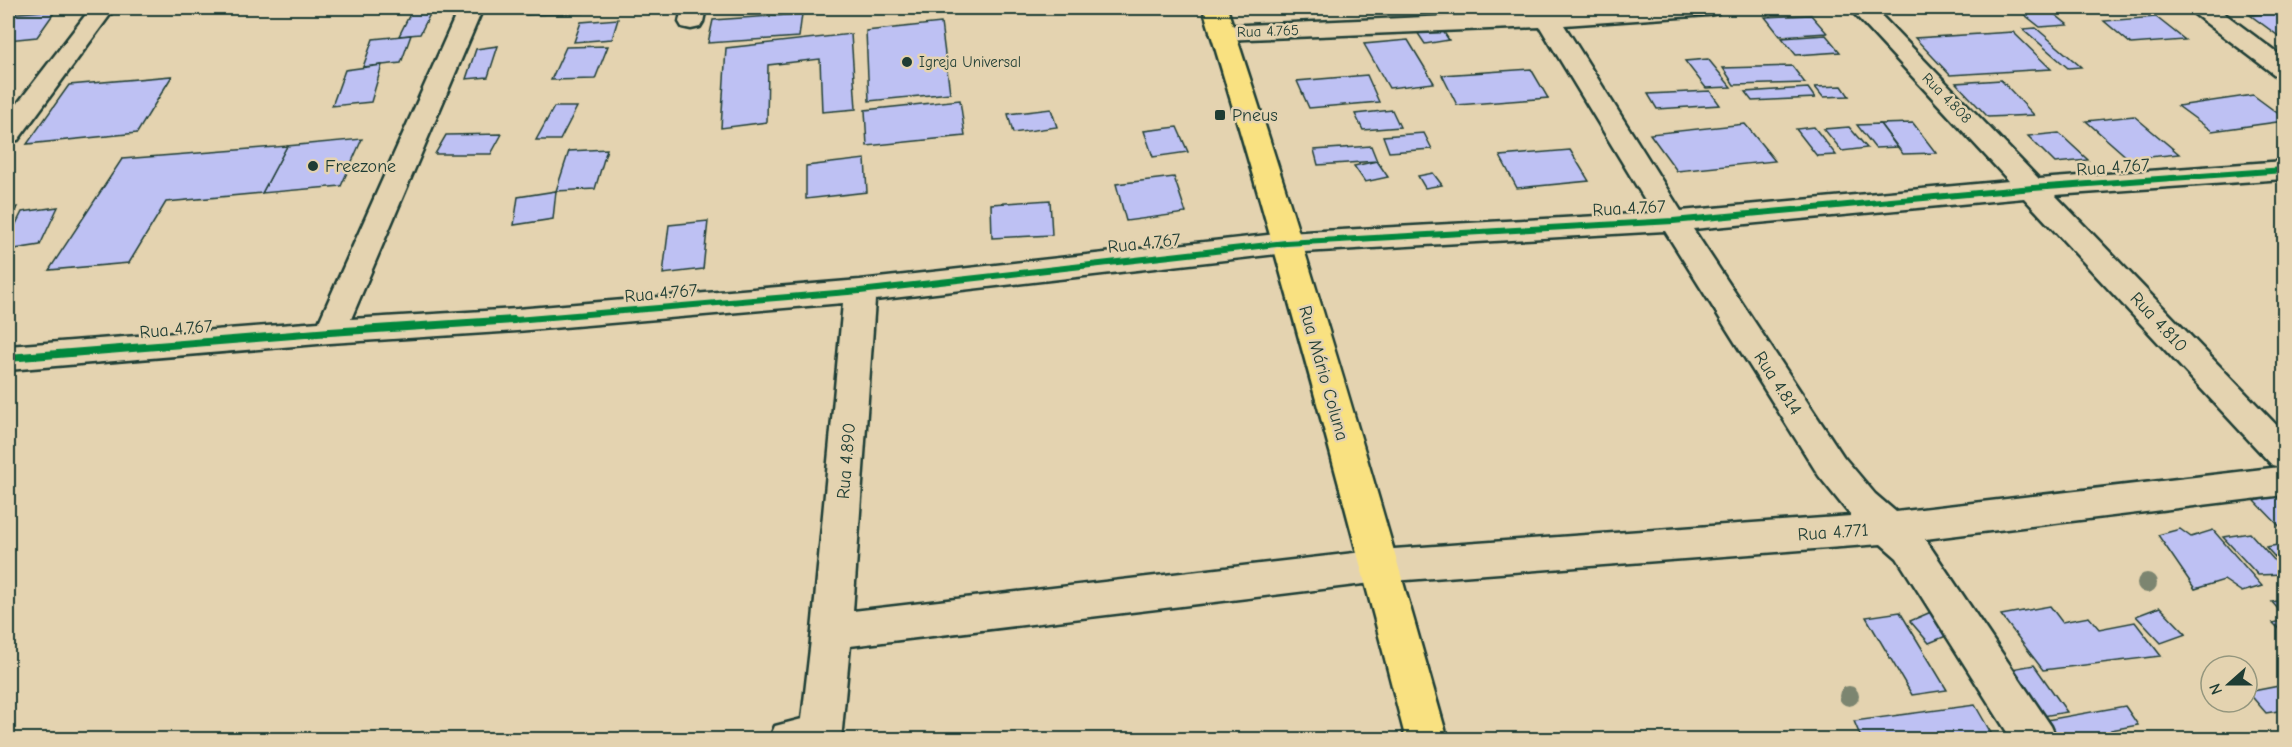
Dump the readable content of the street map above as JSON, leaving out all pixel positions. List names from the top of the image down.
{
  "streets": {
    "main road": ["Rua Mário Coluna"],
    "street": [
      "Rua 4.765",
      "Rua 4.808",
      "Rua 4.767",
      "Rua 4.810",
      "Rua 4.814",
      "Rua 4.890",
      "Rua 4.771"
    ]
  },
  "crossings": [
    ["Rua 4.765", "Rua Mário Coluna"],
    ["Rua 4.765", "Rua 4.814"],
    ["Rua 4.808", "Rua 4.767"],
    ["Rua 4.808", "Rua 4.810"],
    ["Rua 4.767", "Rua 4.810"],
    ["Rua 4.767", "Rua Mário Coluna"],
    ["Rua 4.767", "Rua 4.814"],
    ["Rua 4.767", "Rua 4.890"],
    ["Rua Mário Coluna", "Rua 4.771"],
    ["Rua 4.814", "Rua 4.771"],
    ["Rua 4.890", "Rua 4.771"]
  ],
  "places": {
    "other": ["Igreja Universal", "Freezone"],
    "transit": ["Pneus"]
  },
  "north": "left"
}
